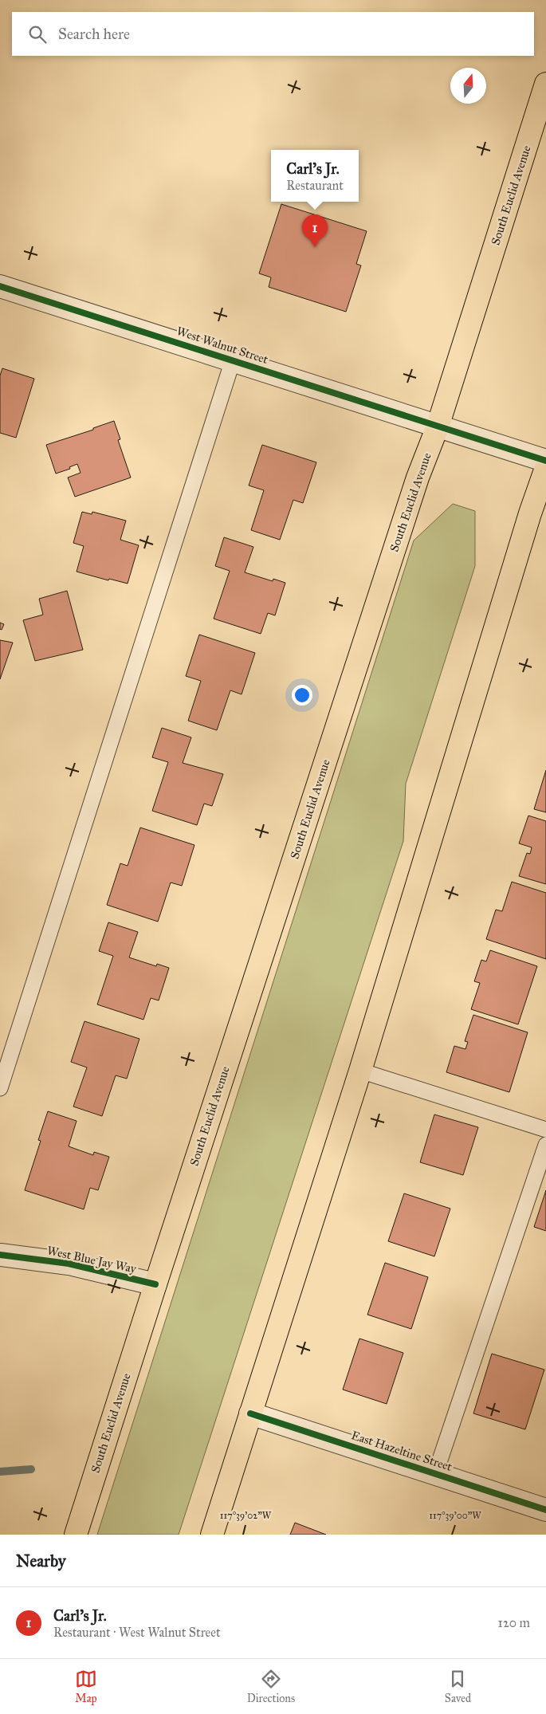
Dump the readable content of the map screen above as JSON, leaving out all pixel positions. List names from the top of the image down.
{
  "streets": {
    "main road": ["South Euclid Avenue"],
    "street": ["West Walnut Street", "West Blue Jay Way", "East Hazeltine Street"]
  },
  "crossings": [
    ["South Euclid Avenue", "West Walnut Street"],
    ["South Euclid Avenue", "West Blue Jay Way"]
  ],
  "north": "top",
  "page": {
    "search": "Search here",
    "popup": ["Carl's Jr.", "Restaurant"],
    "pins": "1",
    "heading": "Nearby",
    "list": [
      {
        "mark": "1",
        "name": "Carl's Jr.",
        "note": "Restaurant · West Walnut Street",
        "value": "120 m"
      }
    ],
    "nav": ["Map", "Directions", "Saved"]
  },
  "coordinates": ["117°39'02\"W", "117°39'00\"W"]
}
